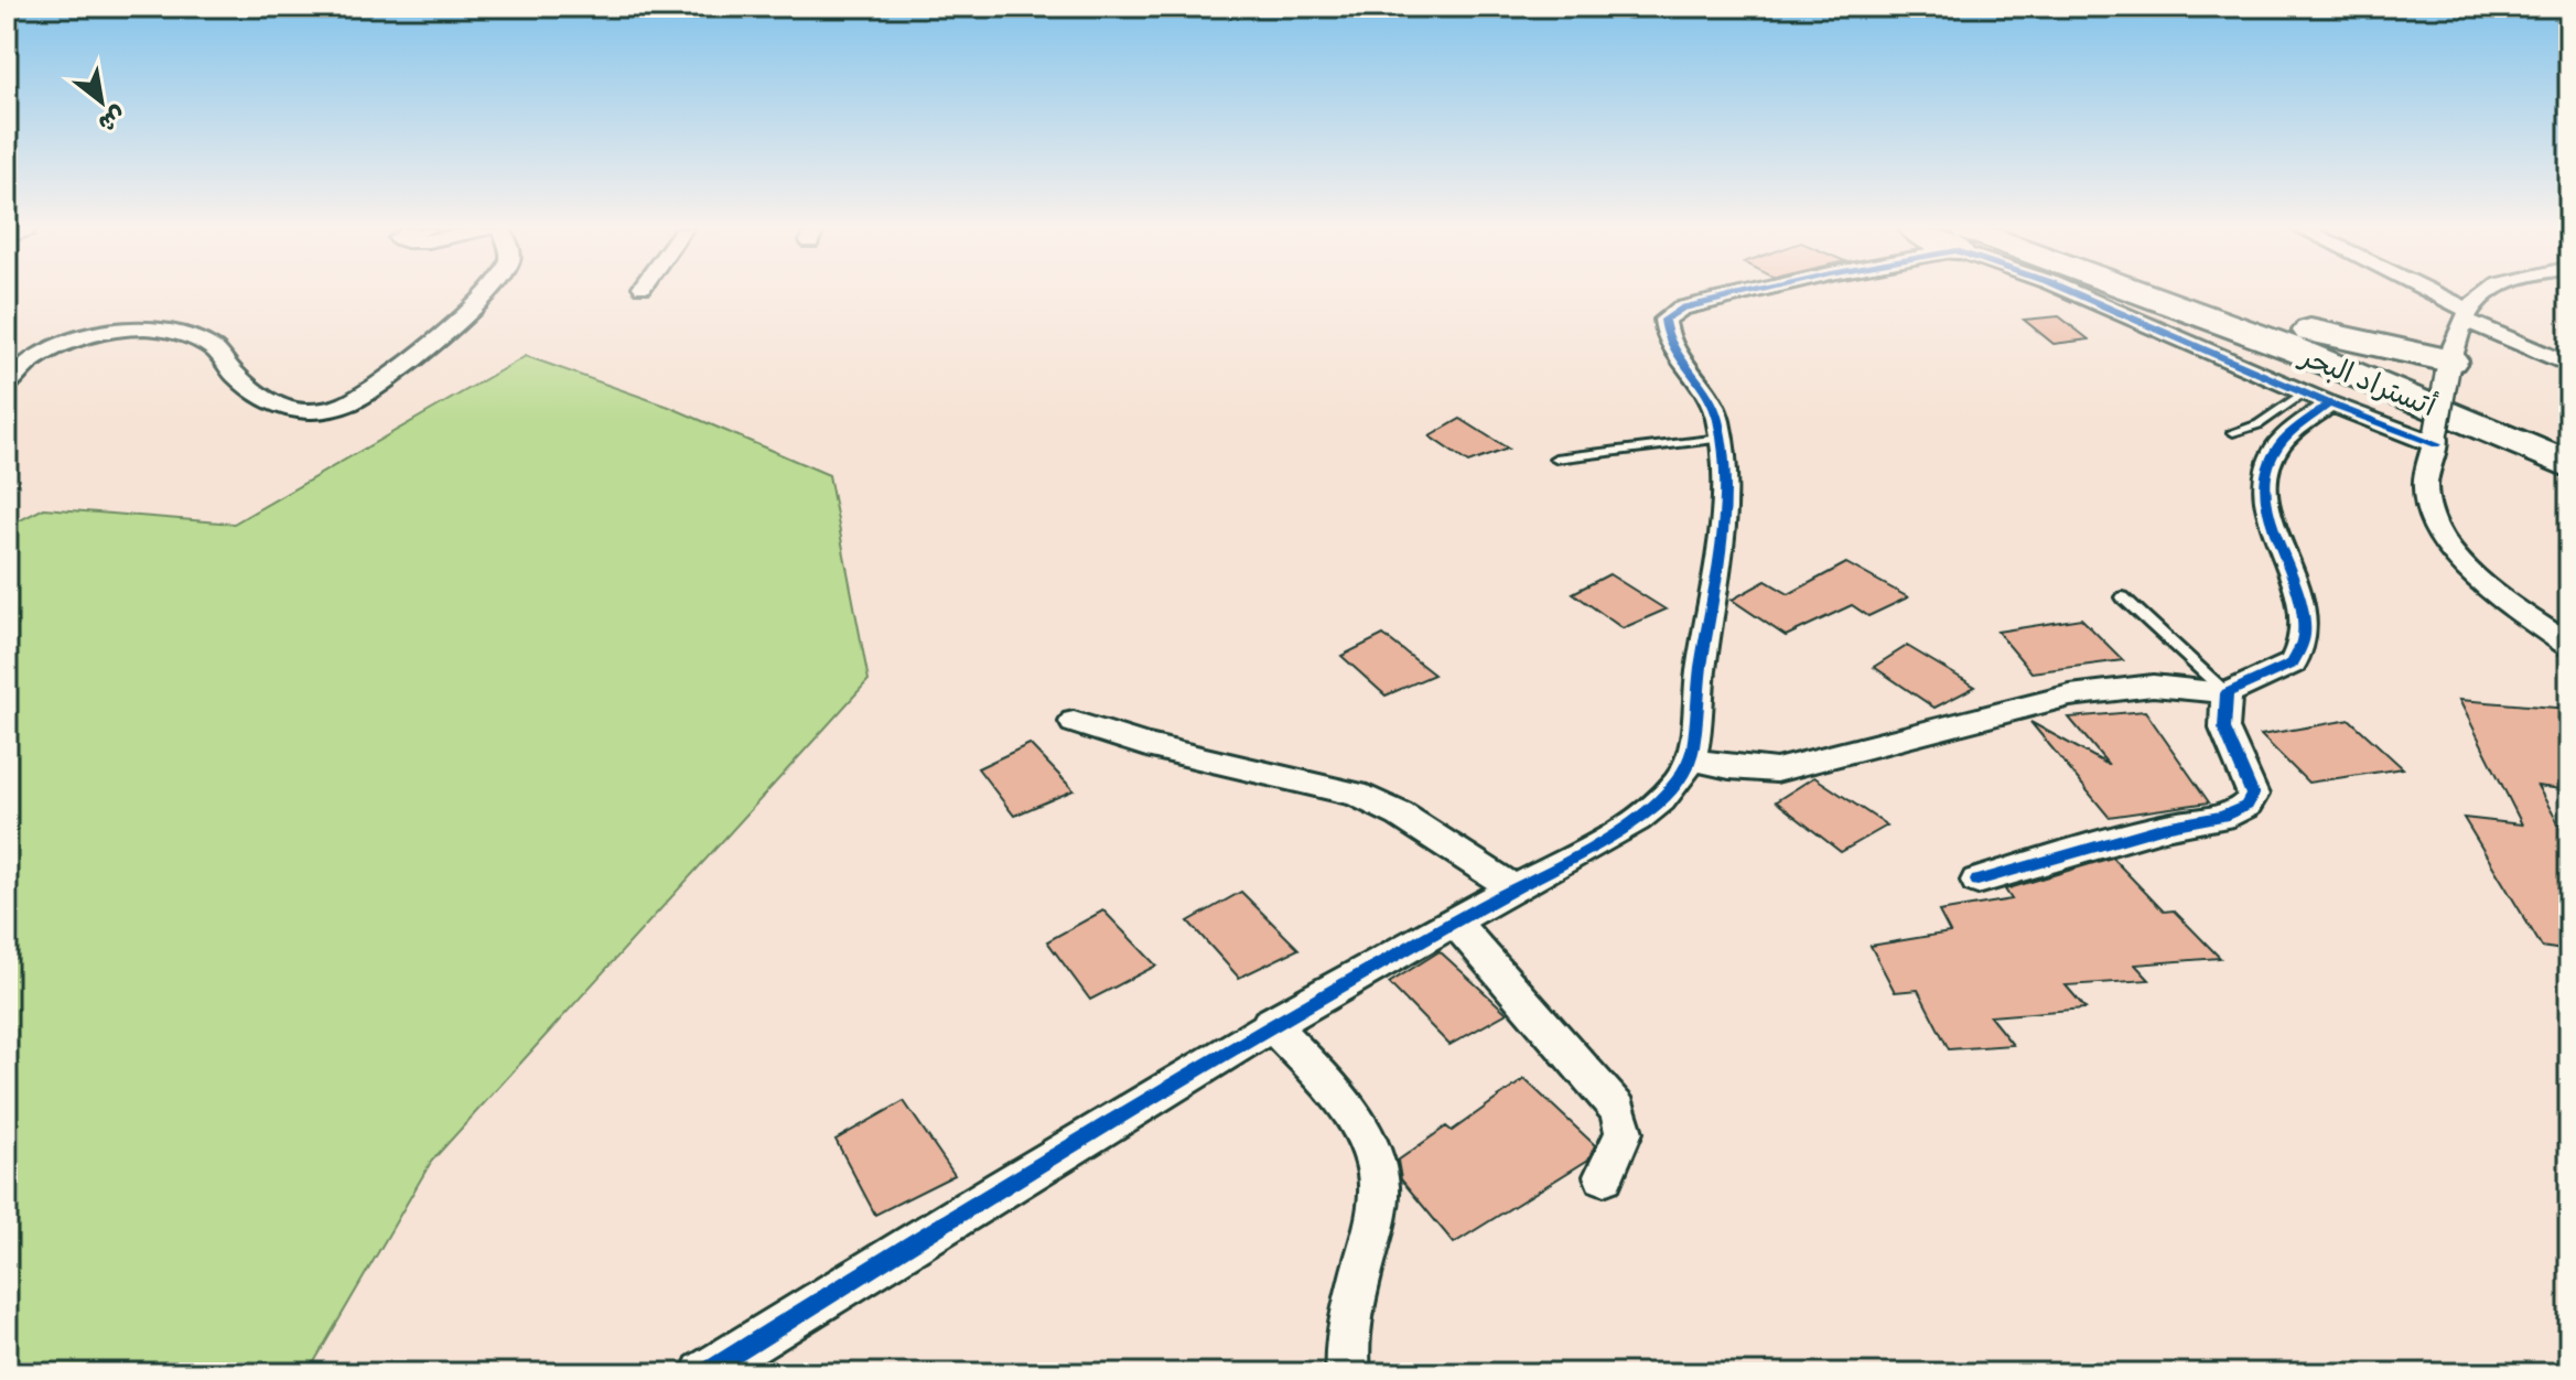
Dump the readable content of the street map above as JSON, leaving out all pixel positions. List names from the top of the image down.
{
  "streets": {
    "highway": ["أتستراد البحر"]
  },
  "north": "bottom right"
}
